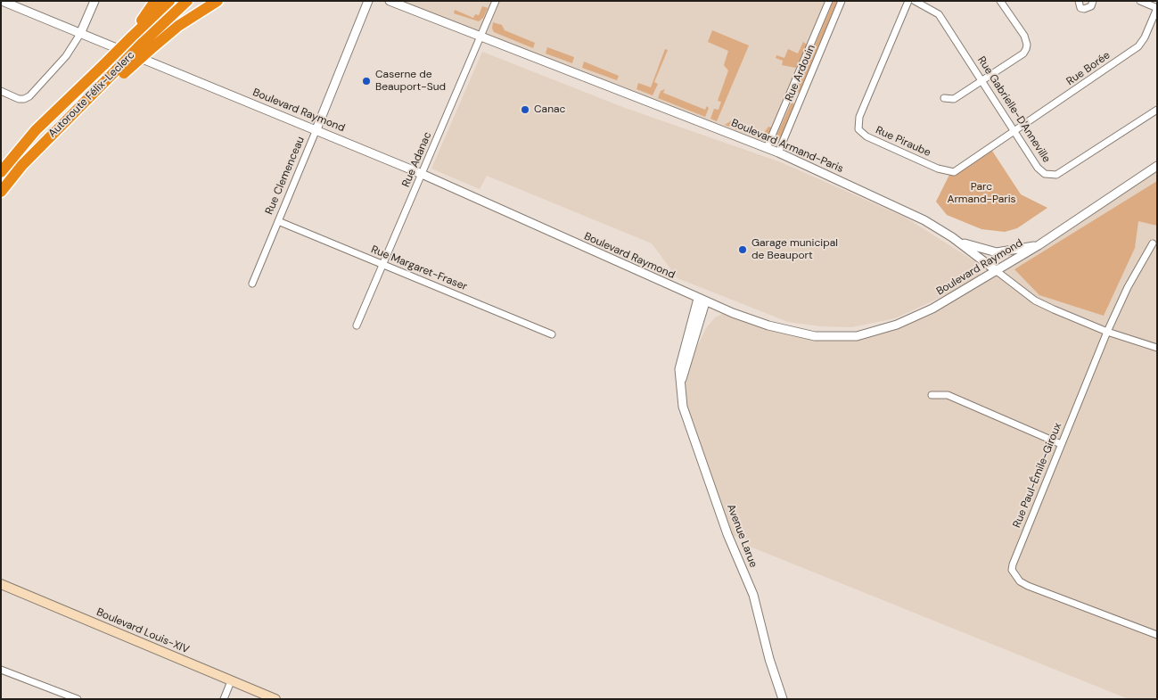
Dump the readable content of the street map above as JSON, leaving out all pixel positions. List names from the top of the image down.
{
  "streets": {
    "highway": ["Autoroute Félix-Leclerc"],
    "main road": ["Boulevard Louis-XIV"],
    "street": [
      "Rue Borée",
      "Rue Ardouin",
      "Rue Gabrielle-D'Anneville",
      "Boulevard Raymond",
      "Rue Piraube",
      "Boulevard Armand-Paris",
      "Rue Adanac",
      "Rue Clemenceau",
      "Rue Margaret-Fraser",
      "Rue Paul-Émile-Giroux",
      "Avenue Larue"
    ]
  },
  "crossings": [
    ["Rue Borée", "Rue Gabrielle-D'Anneville"],
    ["Rue Borée", "Rue Piraube"],
    ["Rue Ardouin", "Boulevard Armand-Paris"],
    ["Rue Gabrielle-D'Anneville", "Rue Piraube"],
    ["Boulevard Raymond", "Boulevard Armand-Paris"],
    ["Boulevard Raymond", "Rue Adanac"],
    ["Boulevard Raymond", "Rue Clemenceau"],
    ["Boulevard Raymond", "Avenue Larue"],
    ["Boulevard Armand-Paris", "Rue Adanac"],
    ["Boulevard Armand-Paris", "Rue Paul-Émile-Giroux"],
    ["Rue Adanac", "Rue Margaret-Fraser"],
    ["Rue Clemenceau", "Rue Margaret-Fraser"]
  ],
  "parks": ["Parc Armand-Paris"],
  "places": ["Caserne de Beauport-Sud", "Canac", "Garage municipal de Beauport"]
}
